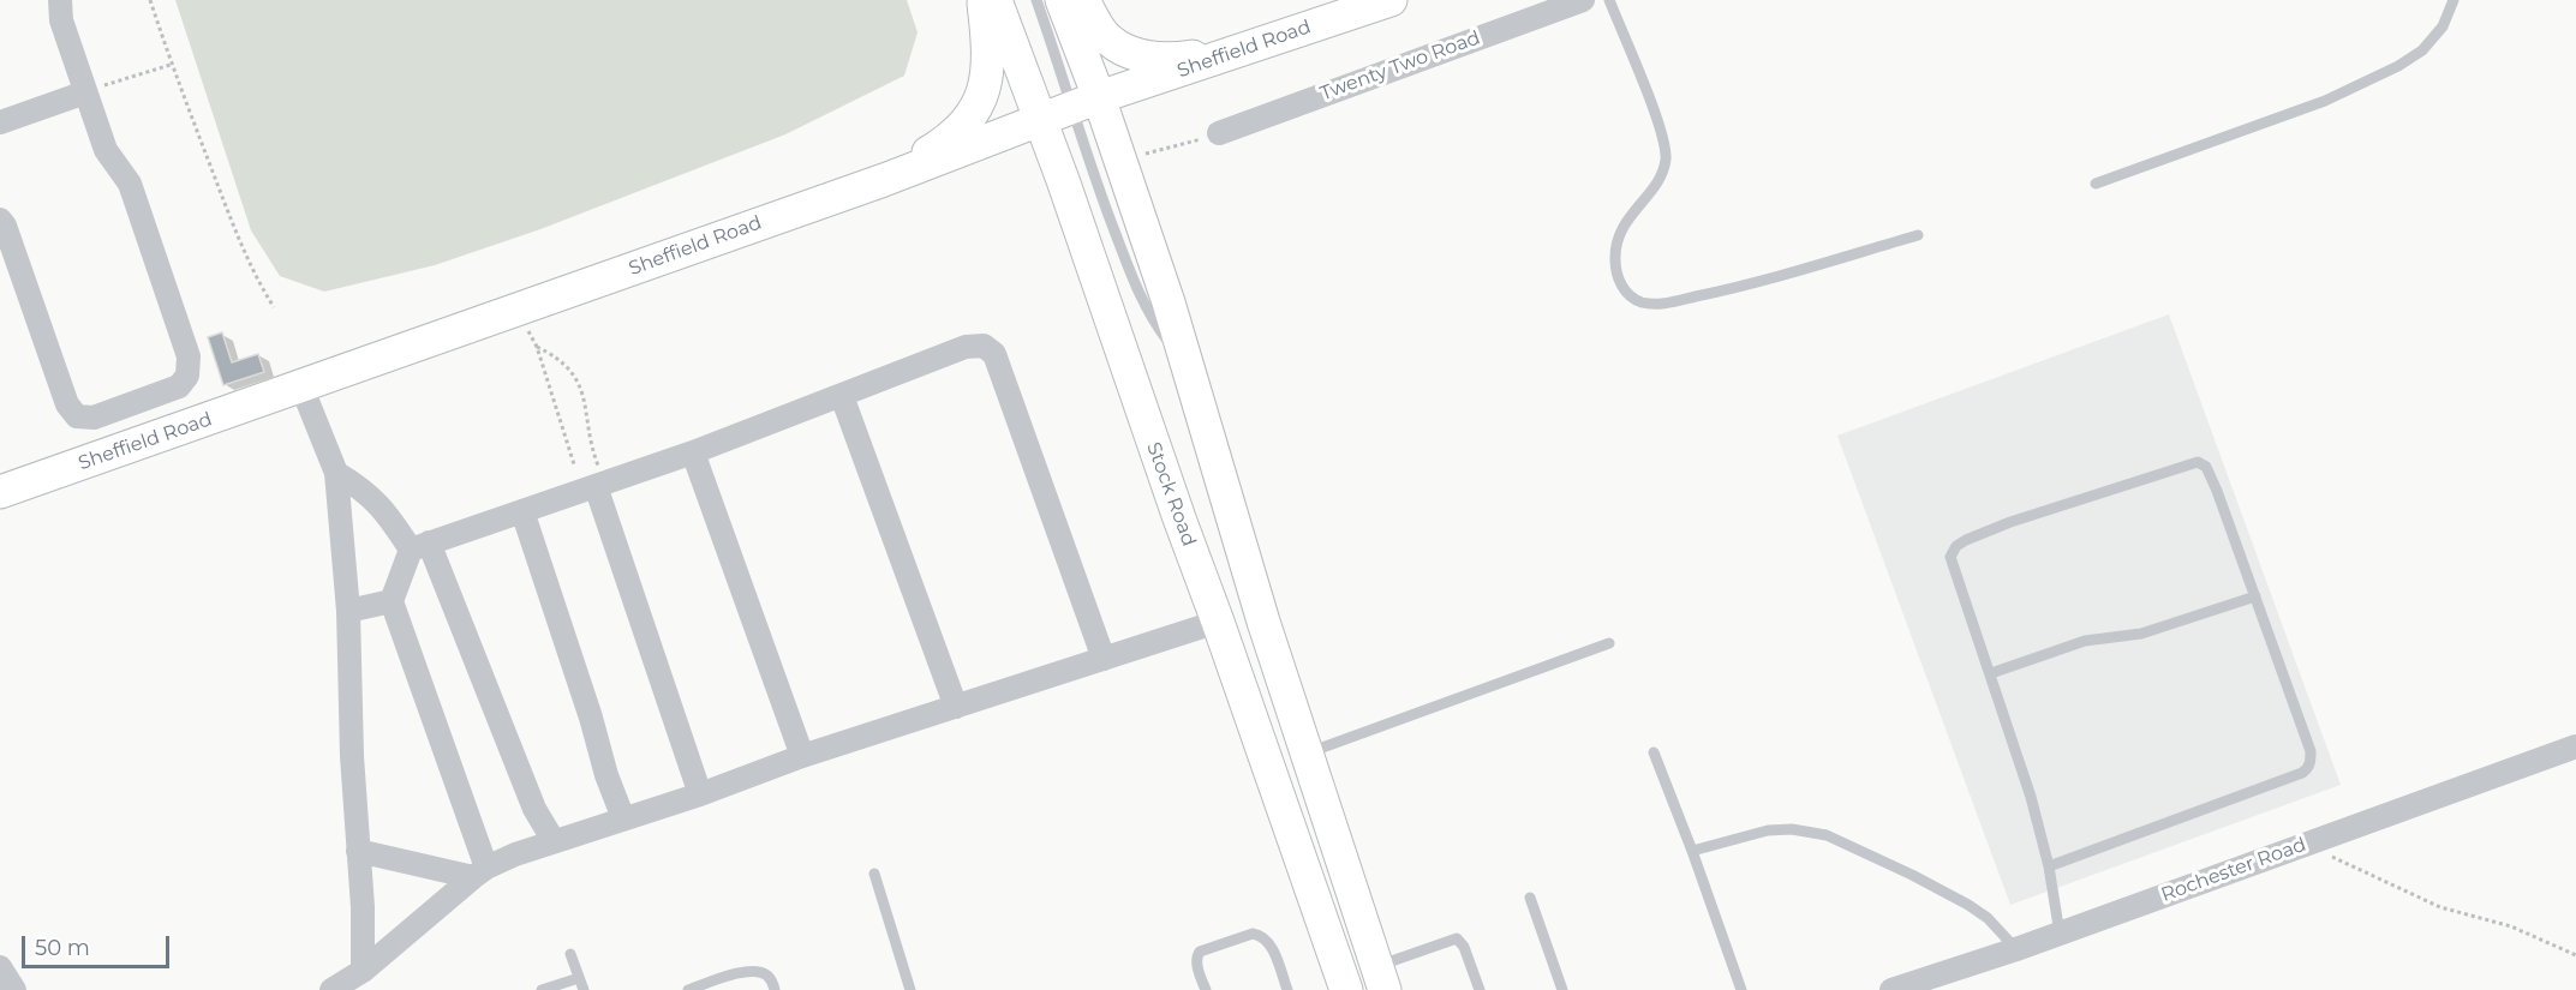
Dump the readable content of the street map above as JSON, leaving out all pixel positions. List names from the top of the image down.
{
  "streets": {
    "main road": ["Sheffield Road", "Stock Road"],
    "street": ["Twenty Two Road", "Rochester Road"]
  },
  "crossings": [
    ["Sheffield Road", "Stock Road"]
  ],
  "scale_bar": "50 m"
}
